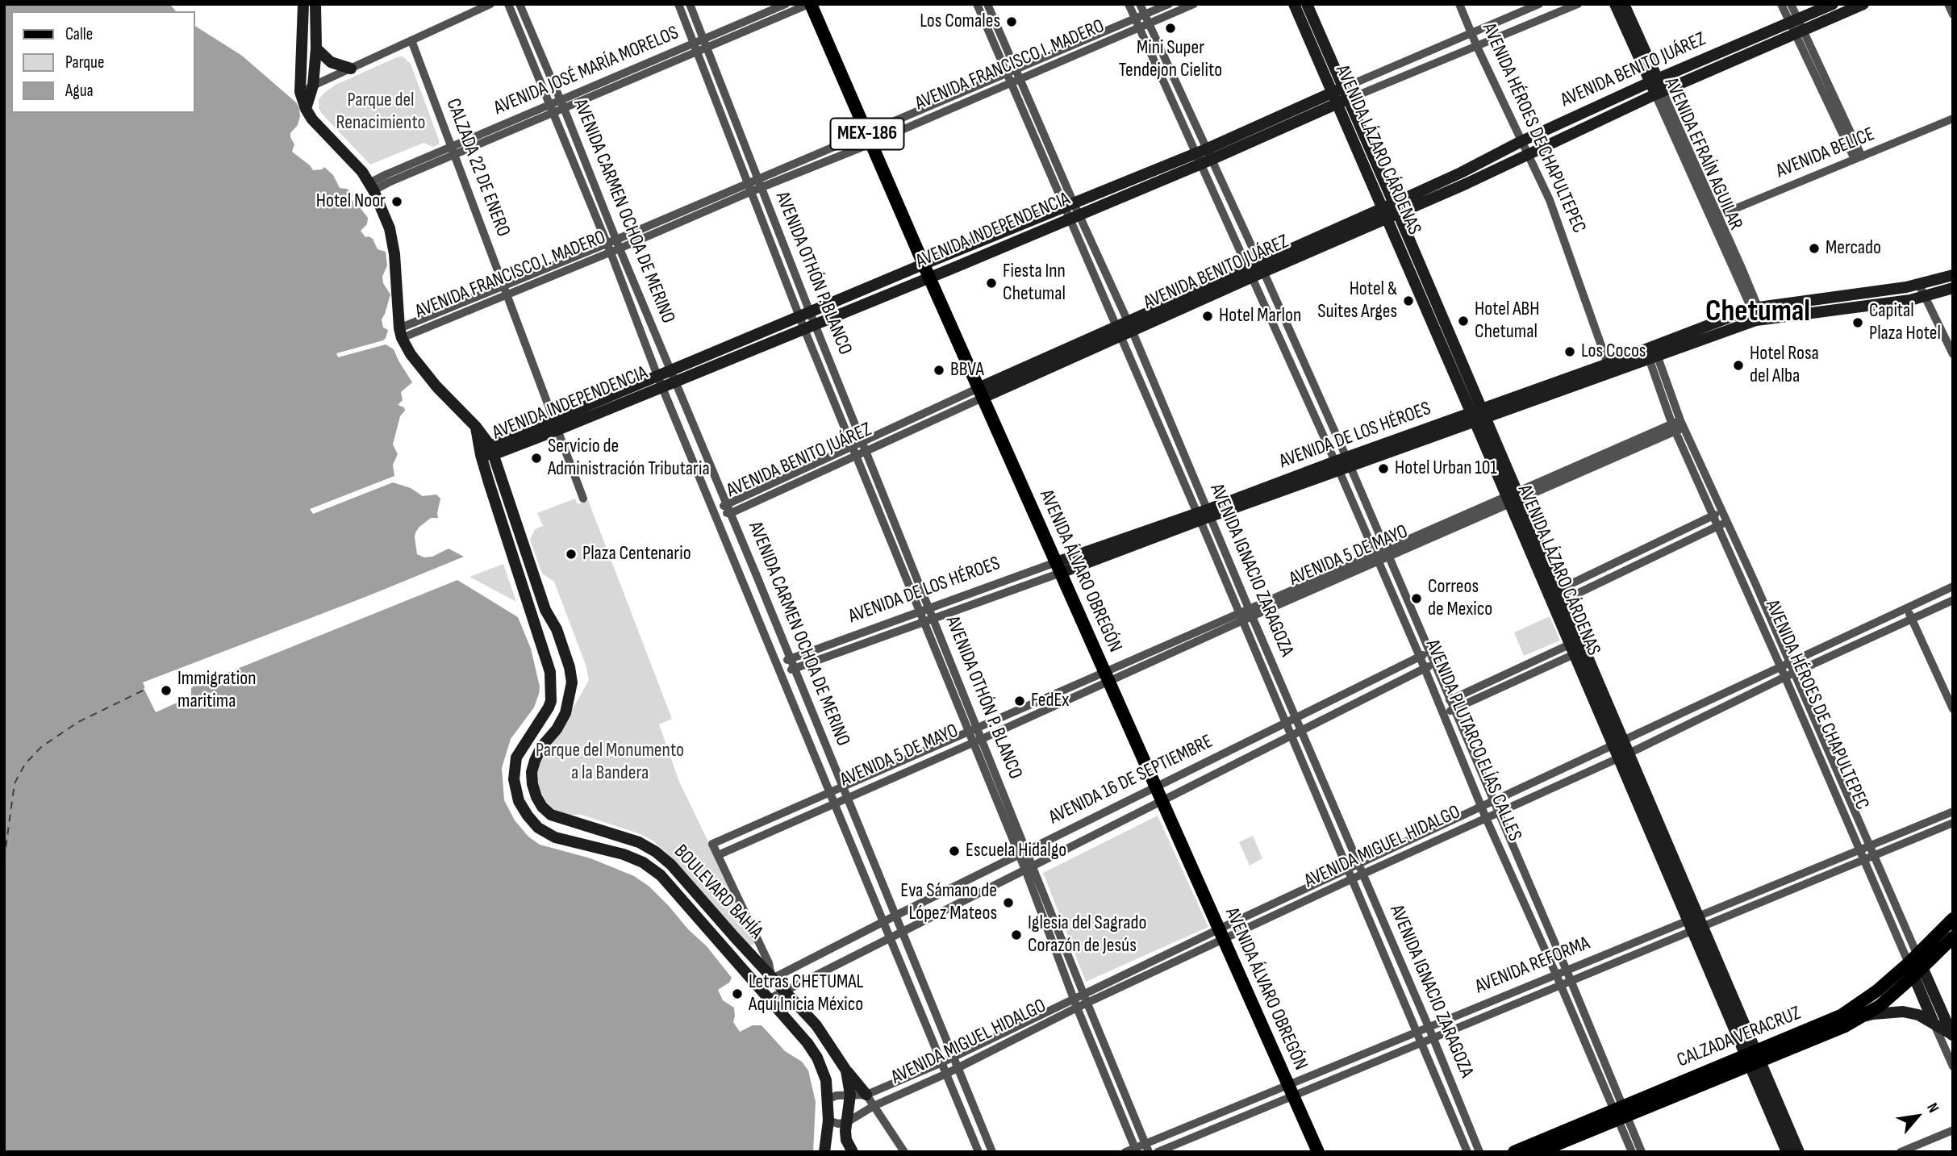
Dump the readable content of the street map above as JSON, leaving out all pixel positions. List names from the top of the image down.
{
  "streets": {
    "main road": [
      "AVENIDA BENITO JUÁREZ",
      "AVENIDA HÉROES DE CHAPULTEPEC",
      "MEX-186",
      "AVENIDA LÁZARO CÁRDENAS",
      "AVENIDA EFRAÍN AGUILAR",
      "AVENIDA INDEPENDENCIA",
      "AVENIDA DE LOS HÉROES",
      "AVENIDA ÁLVARO OBREGÓN",
      "BOULEVARD BAHÍA",
      "CALZADA VERACRUZ"
    ],
    "street": [
      "AVENIDA FRANCISCO I. MADERO",
      "AVENIDA JOSÉ MARÍA MORELOS",
      "AVENIDA BELICE",
      "CALZADA 22 DE ENERO",
      "AVENIDA CARMEN OCHOA DE MERINO",
      "AVENIDA OTHÓN P. BLANCO",
      "AVENIDA 5 DE MAYO",
      "AVENIDA IGNACIO ZARAGOZA",
      "AVENIDA PLUTARCO ELÍAS CALLES",
      "AVENIDA 16 DE SEPTIEMBRE",
      "AVENIDA MIGUEL HIDALGO",
      "AVENIDA REFORMA"
    ]
  },
  "crossings": [
    ["AVENIDA FRANCISCO I. MADERO", "CALZADA 22 DE ENERO"],
    ["AVENIDA FRANCISCO I. MADERO", "AVENIDA CARMEN OCHOA DE MERINO"],
    ["AVENIDA FRANCISCO I. MADERO", "AVENIDA OTHÓN P. BLANCO"],
    ["AVENIDA FRANCISCO I. MADERO", "AVENIDA IGNACIO ZARAGOZA"],
    ["AVENIDA FRANCISCO I. MADERO", "AVENIDA ÁLVARO OBREGÓN"],
    ["AVENIDA FRANCISCO I. MADERO", "AVENIDA PLUTARCO ELÍAS CALLES"],
    ["AVENIDA FRANCISCO I. MADERO", "BOULEVARD BAHÍA"],
    ["AVENIDA BENITO JUÁREZ", "AVENIDA HÉROES DE CHAPULTEPEC"],
    ["AVENIDA BENITO JUÁREZ", "AVENIDA LÁZARO CÁRDENAS"],
    ["AVENIDA BENITO JUÁREZ", "AVENIDA EFRAÍN AGUILAR"],
    ["AVENIDA BENITO JUÁREZ", "AVENIDA CARMEN OCHOA DE MERINO"],
    ["AVENIDA BENITO JUÁREZ", "AVENIDA OTHÓN P. BLANCO"],
    ["AVENIDA BENITO JUÁREZ", "AVENIDA IGNACIO ZARAGOZA"],
    ["AVENIDA BENITO JUÁREZ", "AVENIDA ÁLVARO OBREGÓN"],
    ["AVENIDA BENITO JUÁREZ", "AVENIDA PLUTARCO ELÍAS CALLES"],
    ["AVENIDA JOSÉ MARÍA MORELOS", "CALZADA 22 DE ENERO"],
    ["AVENIDA JOSÉ MARÍA MORELOS", "AVENIDA CARMEN OCHOA DE MERINO"],
    ["AVENIDA JOSÉ MARÍA MORELOS", "AVENIDA OTHÓN P. BLANCO"],
    ["AVENIDA JOSÉ MARÍA MORELOS", "AVENIDA ÁLVARO OBREGÓN"],
    ["AVENIDA JOSÉ MARÍA MORELOS", "BOULEVARD BAHÍA"],
    ["AVENIDA HÉROES DE CHAPULTEPEC", "AVENIDA INDEPENDENCIA"],
    ["AVENIDA HÉROES DE CHAPULTEPEC", "AVENIDA DE LOS HÉROES"],
    ["AVENIDA HÉROES DE CHAPULTEPEC", "AVENIDA 5 DE MAYO"],
    ["AVENIDA HÉROES DE CHAPULTEPEC", "AVENIDA MIGUEL HIDALGO"],
    ["AVENIDA HÉROES DE CHAPULTEPEC", "AVENIDA REFORMA"],
    ["AVENIDA HÉROES DE CHAPULTEPEC", "CALZADA VERACRUZ"],
    ["AVENIDA LÁZARO CÁRDENAS", "AVENIDA INDEPENDENCIA"],
    ["AVENIDA LÁZARO CÁRDENAS", "AVENIDA DE LOS HÉROES"],
    ["AVENIDA LÁZARO CÁRDENAS", "AVENIDA 5 DE MAYO"],
    ["AVENIDA LÁZARO CÁRDENAS", "AVENIDA MIGUEL HIDALGO"],
    ["AVENIDA LÁZARO CÁRDENAS", "AVENIDA REFORMA"],
    ["AVENIDA LÁZARO CÁRDENAS", "CALZADA VERACRUZ"],
    ["AVENIDA BELICE", "AVENIDA EFRAÍN AGUILAR"],
    ["AVENIDA EFRAÍN AGUILAR", "AVENIDA DE LOS HÉROES"],
    ["CALZADA 22 DE ENERO", "AVENIDA INDEPENDENCIA"],
    ["AVENIDA CARMEN OCHOA DE MERINO", "AVENIDA INDEPENDENCIA"],
    ["AVENIDA CARMEN OCHOA DE MERINO", "AVENIDA DE LOS HÉROES"],
    ["AVENIDA CARMEN OCHOA DE MERINO", "AVENIDA 5 DE MAYO"],
    ["AVENIDA CARMEN OCHOA DE MERINO", "AVENIDA 16 DE SEPTIEMBRE"],
    ["AVENIDA CARMEN OCHOA DE MERINO", "AVENIDA MIGUEL HIDALGO"],
    ["AVENIDA INDEPENDENCIA", "AVENIDA OTHÓN P. BLANCO"],
    ["AVENIDA INDEPENDENCIA", "AVENIDA IGNACIO ZARAGOZA"],
    ["AVENIDA INDEPENDENCIA", "AVENIDA ÁLVARO OBREGÓN"],
    ["AVENIDA INDEPENDENCIA", "AVENIDA PLUTARCO ELÍAS CALLES"],
    ["AVENIDA INDEPENDENCIA", "BOULEVARD BAHÍA"],
    ["AVENIDA OTHÓN P. BLANCO", "AVENIDA DE LOS HÉROES"],
    ["AVENIDA OTHÓN P. BLANCO", "AVENIDA 5 DE MAYO"],
    ["AVENIDA OTHÓN P. BLANCO", "AVENIDA 16 DE SEPTIEMBRE"],
    ["AVENIDA OTHÓN P. BLANCO", "AVENIDA MIGUEL HIDALGO"],
    ["AVENIDA OTHÓN P. BLANCO", "AVENIDA REFORMA"],
    ["AVENIDA DE LOS HÉROES", "AVENIDA IGNACIO ZARAGOZA"],
    ["AVENIDA DE LOS HÉROES", "AVENIDA ÁLVARO OBREGÓN"],
    ["AVENIDA DE LOS HÉROES", "AVENIDA PLUTARCO ELÍAS CALLES"],
    ["AVENIDA 5 DE MAYO", "AVENIDA IGNACIO ZARAGOZA"],
    ["AVENIDA 5 DE MAYO", "AVENIDA ÁLVARO OBREGÓN"],
    ["AVENIDA 5 DE MAYO", "AVENIDA PLUTARCO ELÍAS CALLES"],
    ["AVENIDA IGNACIO ZARAGOZA", "AVENIDA 16 DE SEPTIEMBRE"],
    ["AVENIDA IGNACIO ZARAGOZA", "AVENIDA MIGUEL HIDALGO"],
    ["AVENIDA IGNACIO ZARAGOZA", "AVENIDA REFORMA"],
    ["AVENIDA ÁLVARO OBREGÓN", "AVENIDA 16 DE SEPTIEMBRE"],
    ["AVENIDA ÁLVARO OBREGÓN", "AVENIDA MIGUEL HIDALGO"],
    ["AVENIDA ÁLVARO OBREGÓN", "AVENIDA REFORMA"],
    ["AVENIDA PLUTARCO ELÍAS CALLES", "AVENIDA 16 DE SEPTIEMBRE"],
    ["AVENIDA PLUTARCO ELÍAS CALLES", "AVENIDA MIGUEL HIDALGO"],
    ["AVENIDA PLUTARCO ELÍAS CALLES", "AVENIDA REFORMA"],
    ["AVENIDA PLUTARCO ELÍAS CALLES", "CALZADA VERACRUZ"],
    ["AVENIDA 16 DE SEPTIEMBRE", "BOULEVARD BAHÍA"],
    ["AVENIDA MIGUEL HIDALGO", "BOULEVARD BAHÍA"]
  ],
  "districts": ["Chetumal"],
  "parks": ["Parque del Renacimiento", "Parque del Monumento a la Bandera"],
  "places": [
    "Los Comales",
    "Mini Super Tendejon Cielito",
    "Hotel Noor",
    "Mercado",
    "Fiesta Inn Chetumal",
    "Hotel & Suites Arges",
    "Hotel Marlon",
    "Hotel ABH Chetumal",
    "Capital Plaza Hotel",
    "Los Cocos",
    "Hotel Rosa del Alba",
    "BBVA",
    "Servicio de Administración Tributaria",
    "Hotel Urban 101",
    "Plaza Centenario",
    "Correos de Mexico",
    "Immigration maritima",
    "FedEx",
    "Escuela Hidalgo",
    "Eva Sámano de López Mateos",
    "Iglesia del Sagrado Corazón de Jesús",
    "Letras CHETUMAL Aquí Inicia México"
  ],
  "legend": ["Calle", "Parque", "Agua"],
  "north": "top right"
}
